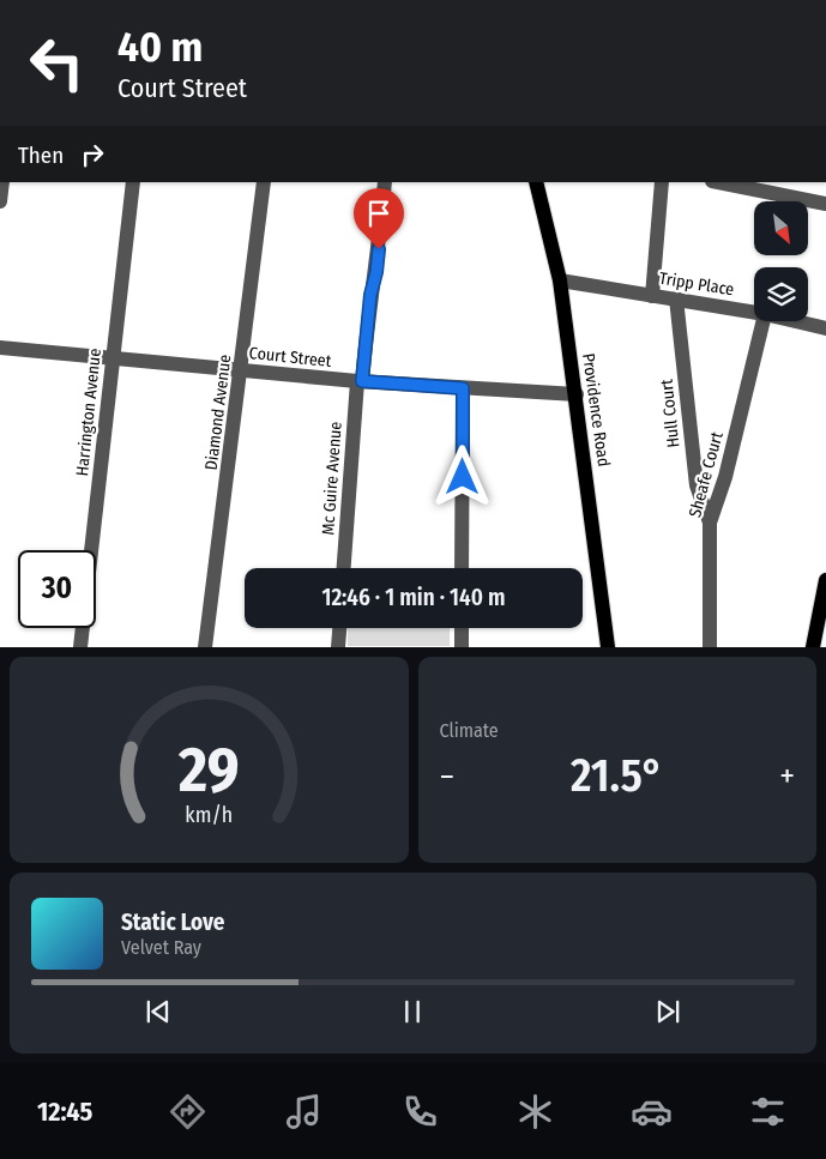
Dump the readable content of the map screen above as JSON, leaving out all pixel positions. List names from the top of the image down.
{
  "streets": {
    "main road": ["Providence Road"],
    "street": [
      "Tripp Place",
      "Court Street",
      "Harrington Avenue",
      "Diamond Avenue",
      "Hull Court",
      "Sheafe Court",
      "Mc Guire Avenue"
    ]
  },
  "crossings": [
    ["Tripp Place", "Providence Road"],
    ["Tripp Place", "Hull Court"],
    ["Court Street", "Providence Road"],
    ["Court Street", "Harrington Avenue"],
    ["Court Street", "Diamond Avenue"],
    ["Court Street", "Mc Guire Avenue"],
    ["Hull Court", "Sheafe Court"]
  ],
  "north": "bottom right",
  "page": {
    "turn": ["40 m", "Court Street"],
    "then": "Then",
    "limit": "30",
    "trip": "12:46 · 1 min · 140 m",
    "tile": "Climate",
    "heat": ["−", "21.5°", "+"],
    "song": ["Static Love", "Velvet Ray"],
    "tabs": "12:45",
    "gauge": ["29", "km/h"]
  }
}
